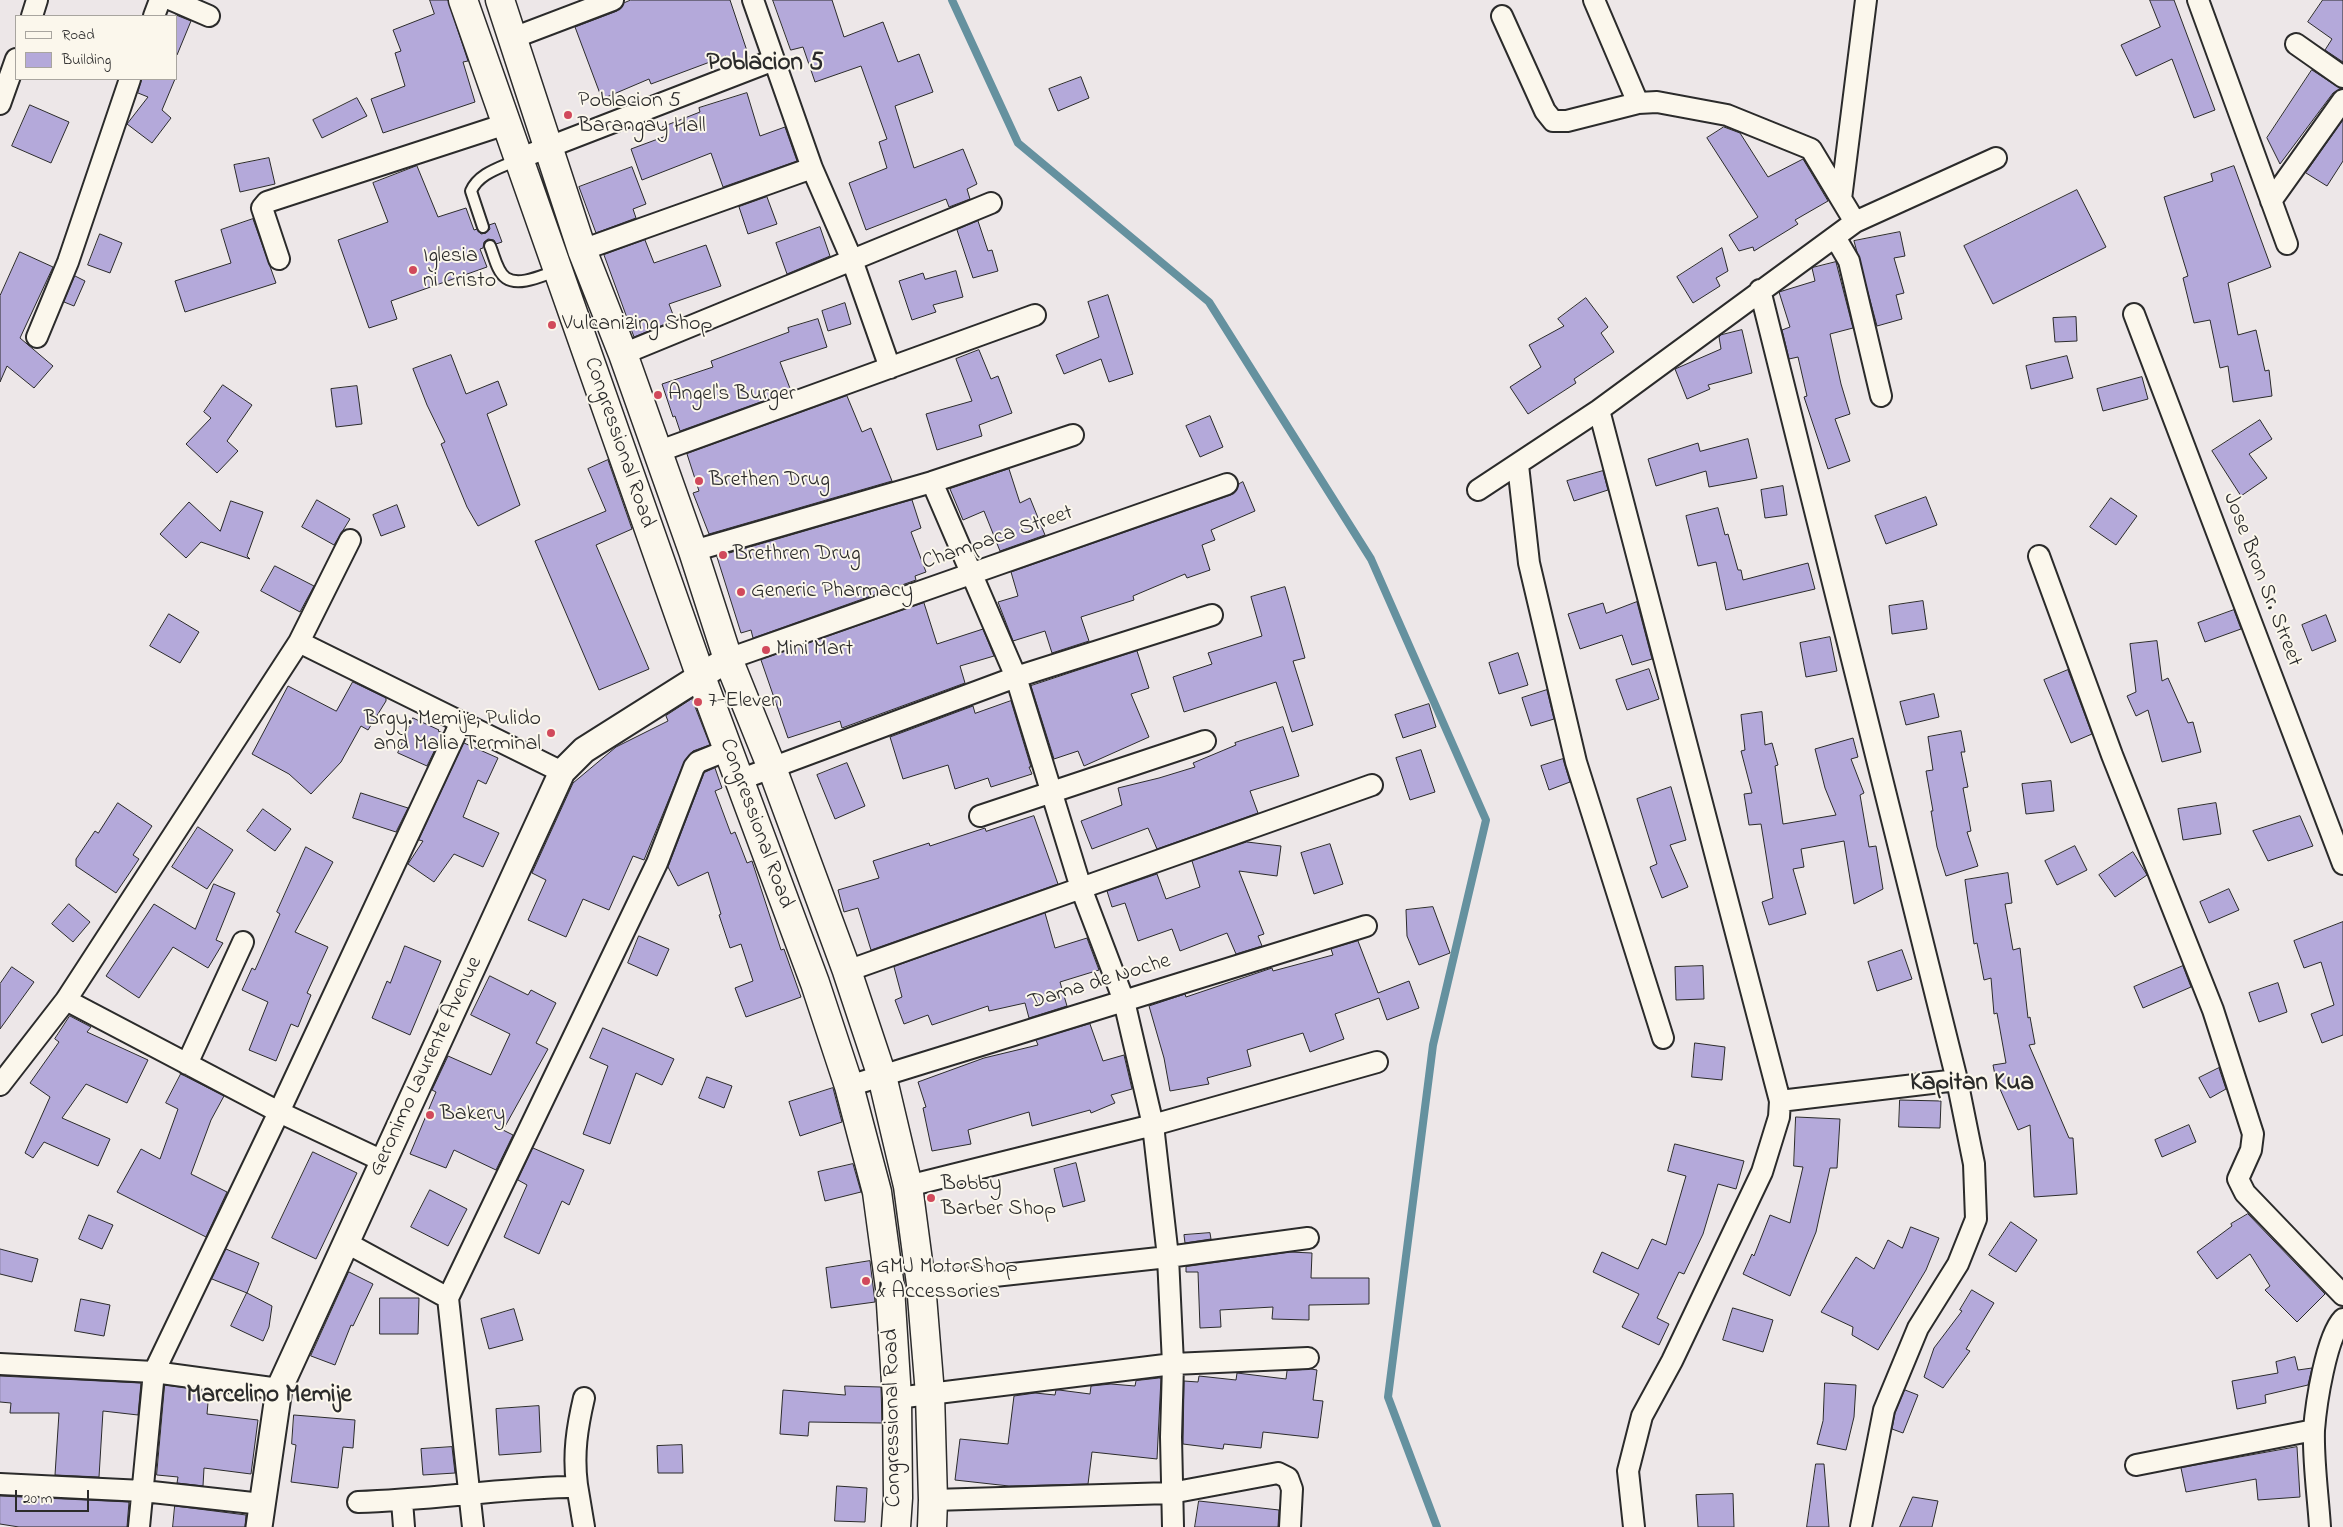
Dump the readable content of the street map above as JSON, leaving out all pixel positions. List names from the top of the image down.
{
  "streets": {
    "main road": ["Congressional Road"],
    "street": [
      "Champaca Street",
      "Jose Bron Sr. Street",
      "Dama de Noche",
      "Geronimo Laurente Avenue"
    ]
  },
  "crossings": [
    ["Congressional Road", "Champaca Street"],
    ["Congressional Road", "Dama de Noche"],
    ["Congressional Road", "Geronimo Laurente Avenue"],
    ["Champaca Street", "Geronimo Laurente Avenue"]
  ],
  "districts": ["Poblacion 5", "Kapitan Kua", "Marcelino Memije"],
  "places": [
    "Poblacion 5 Barangay Hall",
    "Iglesia ni Cristo",
    "Vulcanizing Shop",
    "Angel's Burger",
    "Brethen Drug",
    "Brethren Drug",
    "Generic Pharmacy",
    "Mini Mart",
    "7-Eleven",
    "Brgy. Memije, Pulido and Malia Terminal",
    "Bakery",
    "Bobby Barber Shop",
    "GMJ MotorShop & Accessories"
  ],
  "legend": ["Road", "Building"],
  "scale_bar": "20 m"
}
